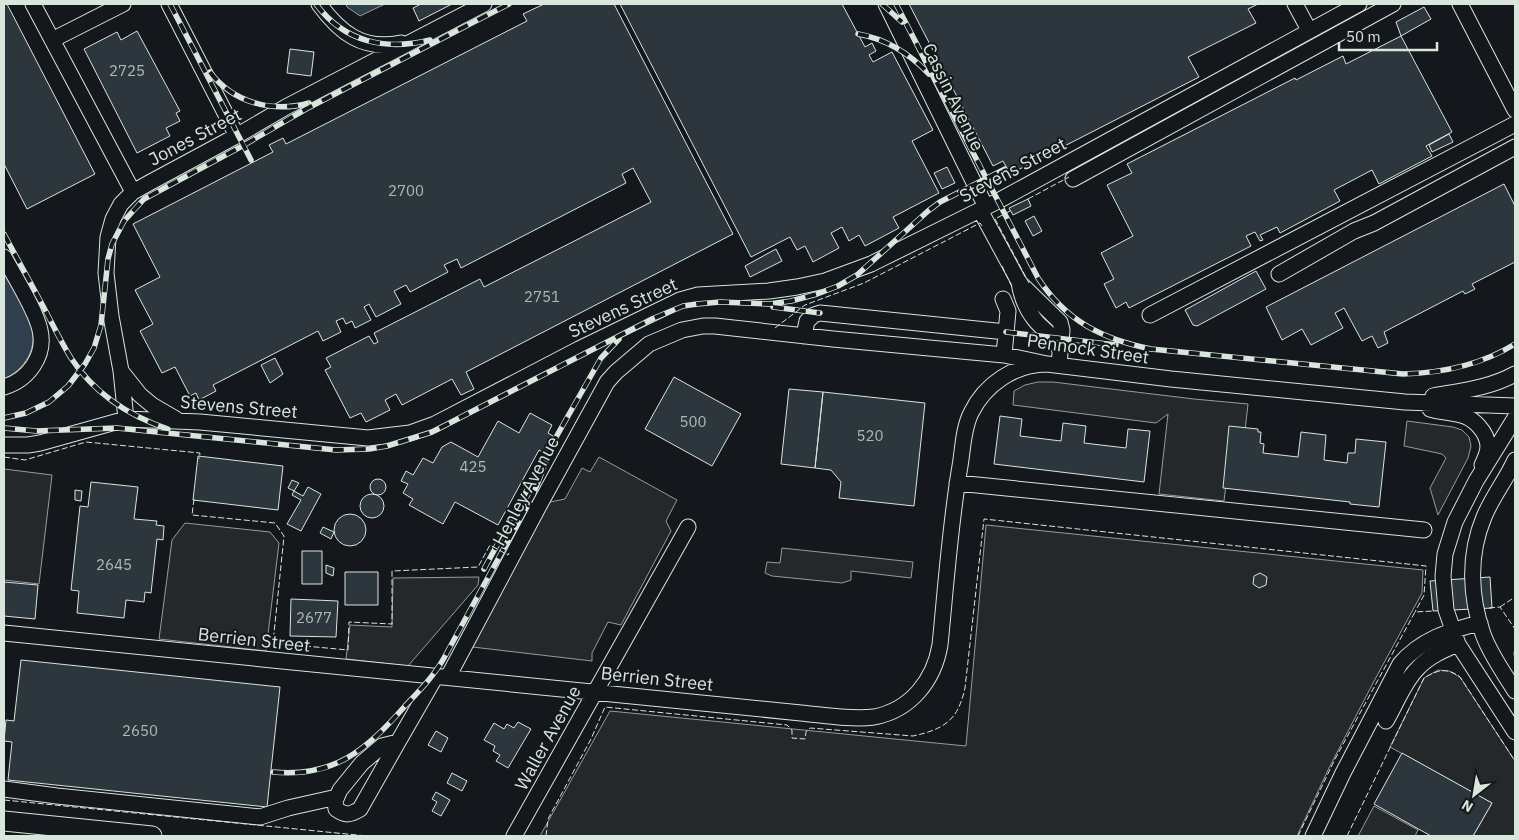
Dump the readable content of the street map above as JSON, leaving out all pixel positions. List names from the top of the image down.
{
  "streets": {
    "street": [
      "Cassin Avenue",
      "Jones Street",
      "Stevens Street",
      "Pennock Street",
      "Henley Avenue",
      "Berrien Street",
      "Waller Avenue"
    ]
  },
  "crossings": [
    ["Cassin Avenue", "Stevens Street"],
    ["Cassin Avenue", "Pennock Street"],
    ["Cassin Avenue", "Berrien Street"],
    ["Jones Street", "Stevens Street"],
    ["Pennock Street", "Henley Avenue"],
    ["Pennock Street", "Berrien Street"],
    ["Henley Avenue", "Berrien Street"],
    ["Berrien Street", "Waller Avenue"]
  ],
  "house_numbers": [
    "2725",
    "2700",
    "2751",
    "500",
    "520",
    "425",
    "2645",
    "2677",
    "2650"
  ],
  "scale_bar": "50 m",
  "north": "bottom left"
}
